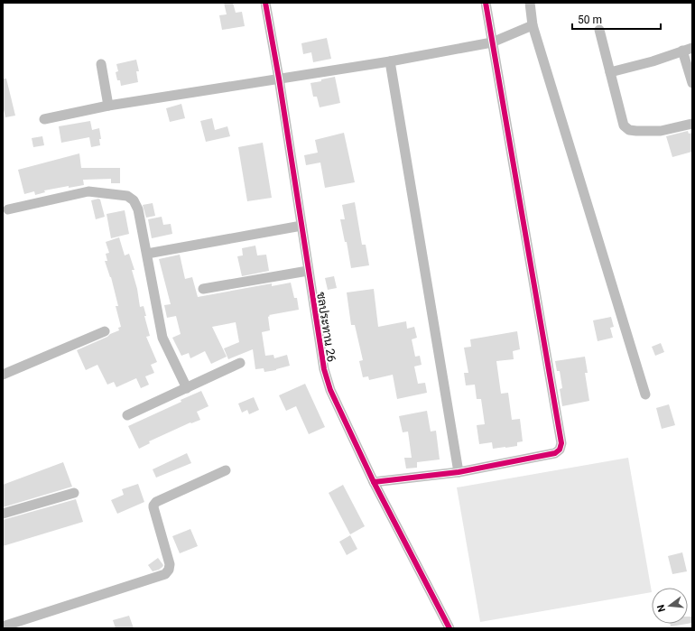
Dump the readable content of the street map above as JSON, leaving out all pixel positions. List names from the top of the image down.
{
  "streets": {
    "street": ["ชลประทาน 26"]
  },
  "scale_bar": "50 m",
  "north": "left"
}
